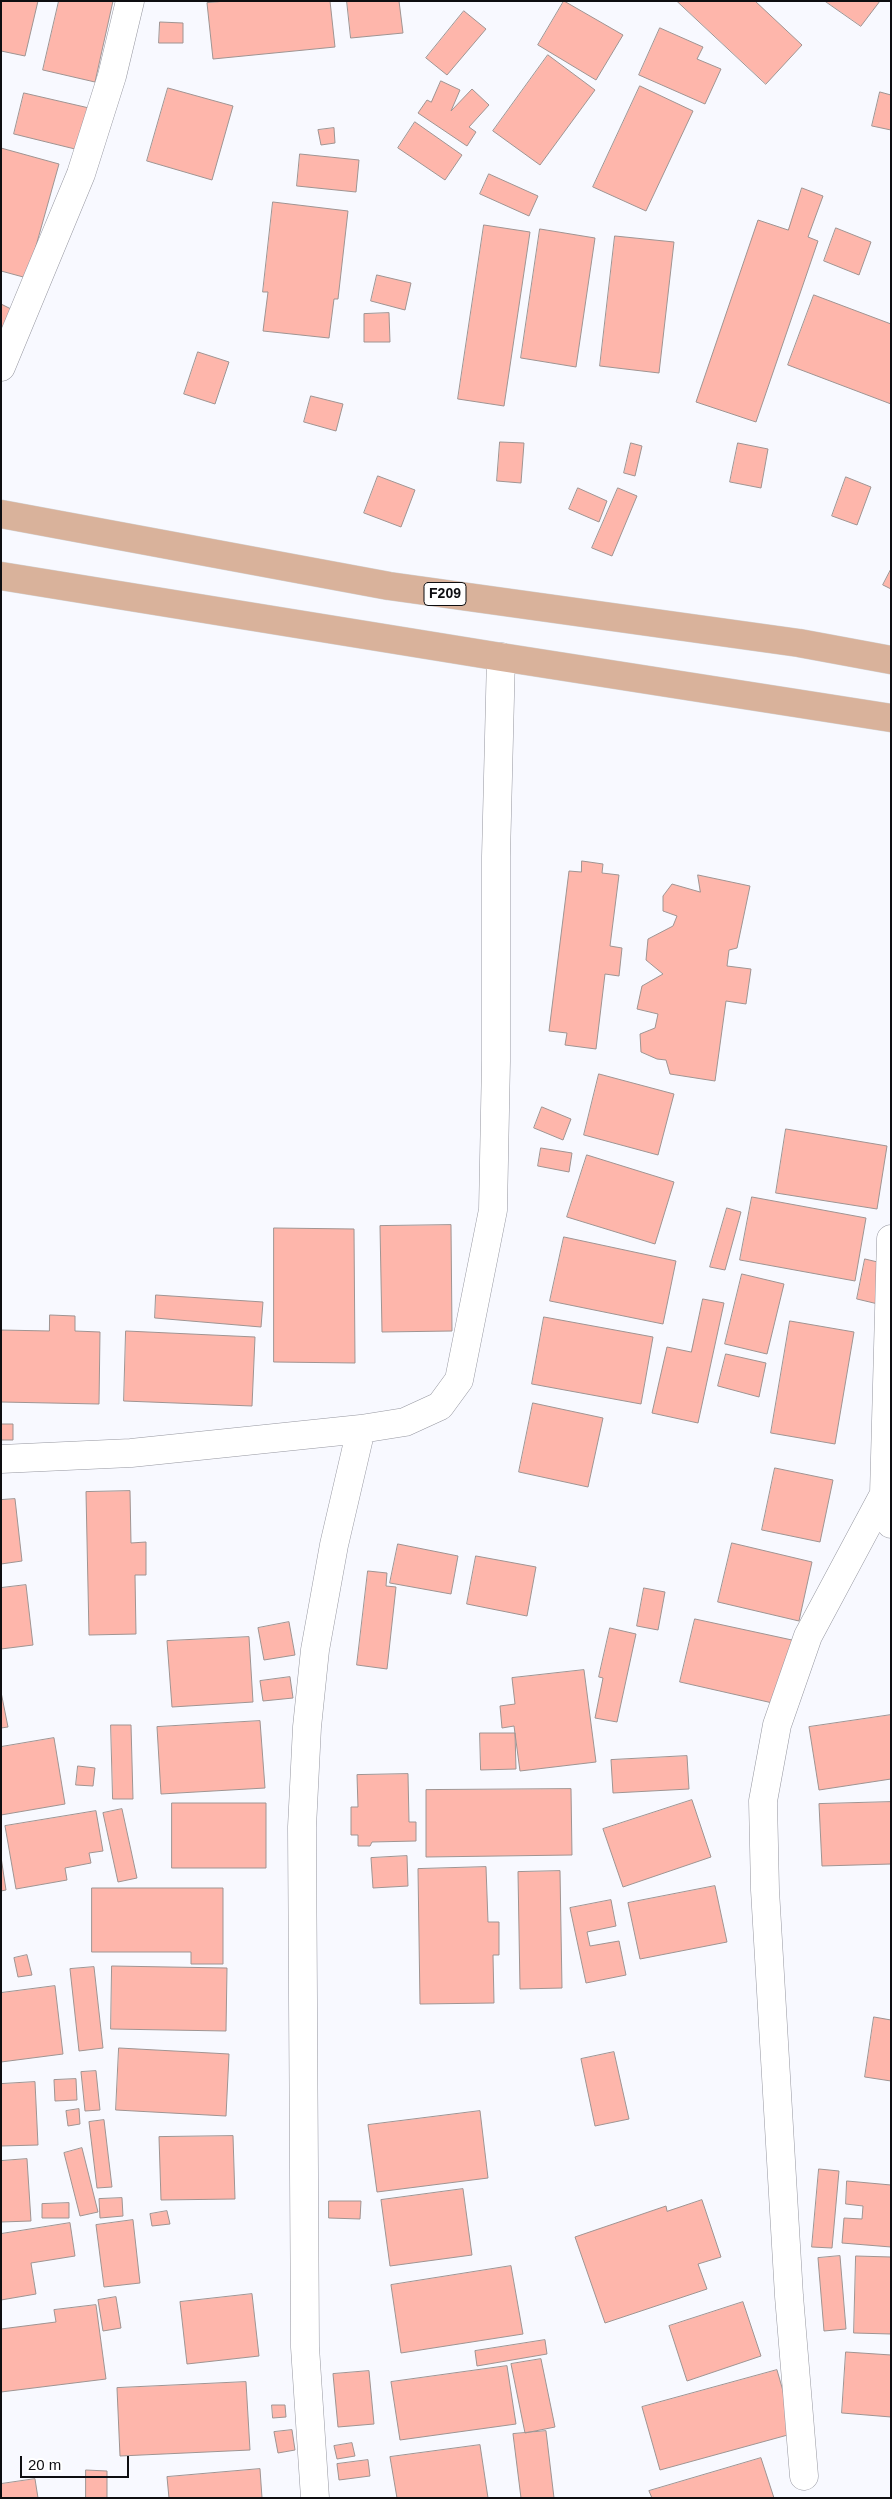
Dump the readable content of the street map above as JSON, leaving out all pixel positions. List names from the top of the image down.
{
  "streets": {
    "main road": ["F209"]
  },
  "scale_bar": "20 m"
}
